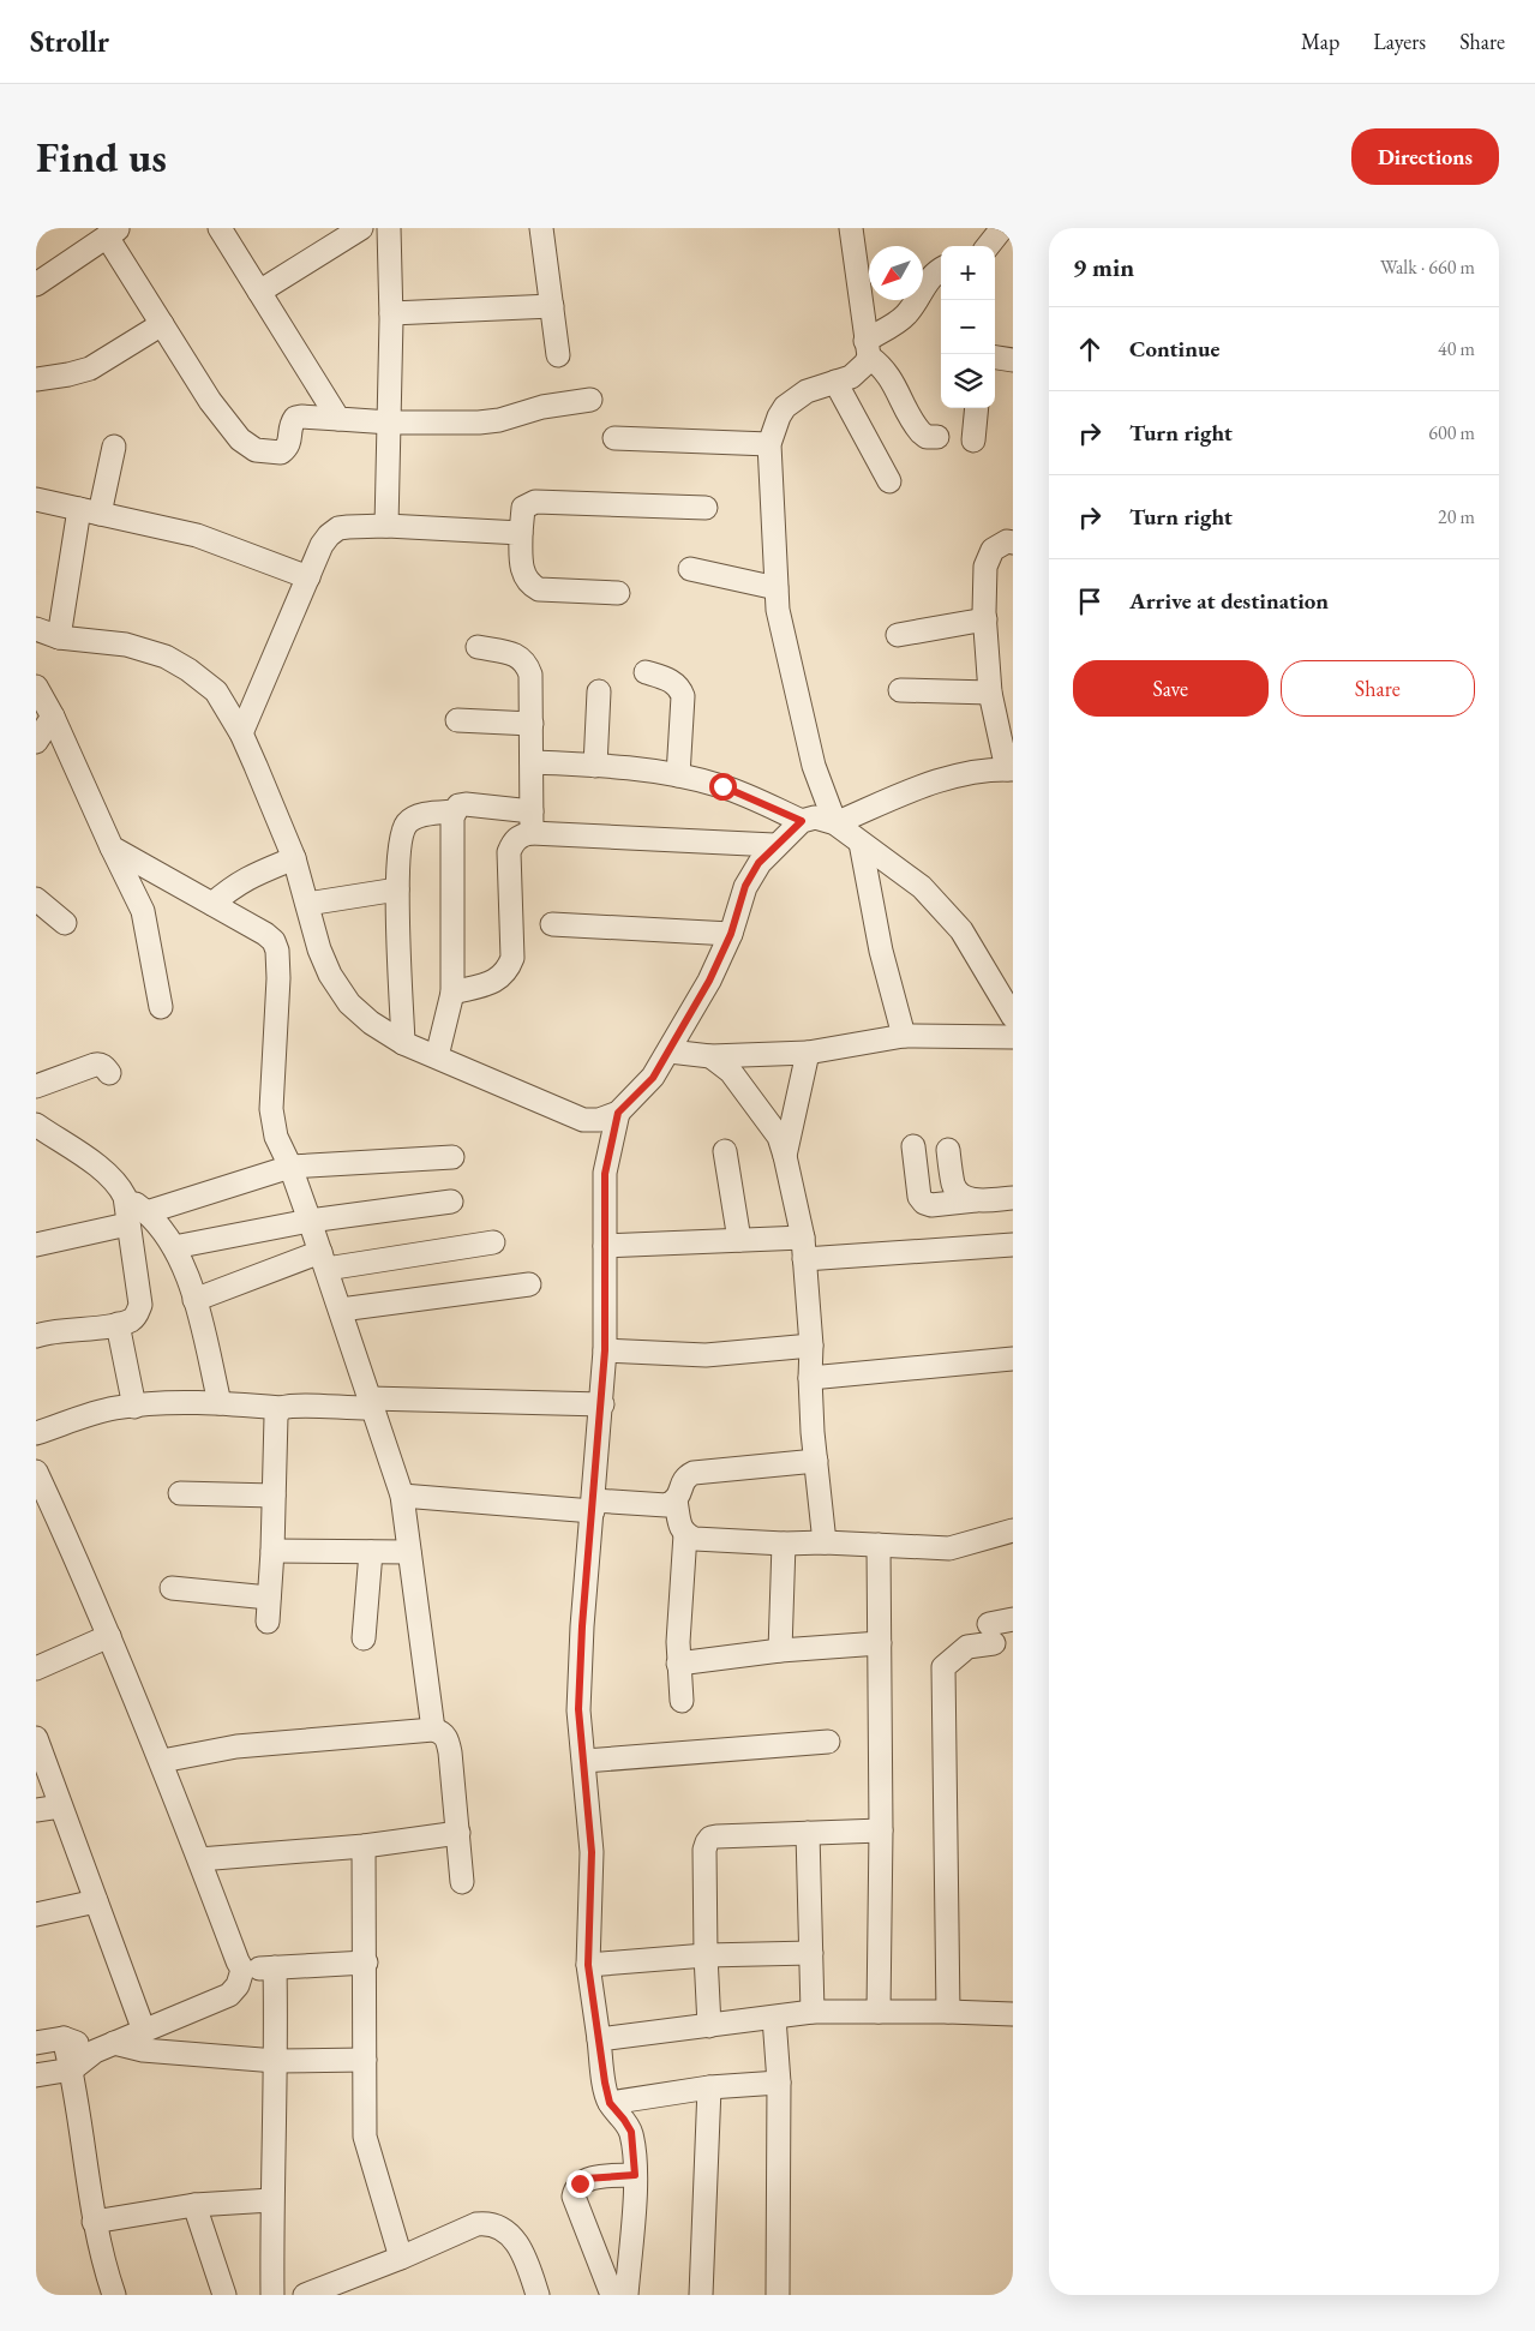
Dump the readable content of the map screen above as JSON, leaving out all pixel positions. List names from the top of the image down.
{
  "north": "bottom left",
  "page": {
    "header": "Strollr",
    "nav": ["Map", "Layers", "Share"],
    "buttons": [
      "Directions",
      ["Save", "Share"]
    ],
    "title": "Find us",
    "heading": ["9 min", "Walk · 660 m"],
    "map_buttons": ["+", "−"],
    "list": [
      ["Continue", "40 m"],
      ["Turn right", "600 m"],
      ["Turn right", "20 m"],
      "Arrive at destination"
    ]
  }
}
